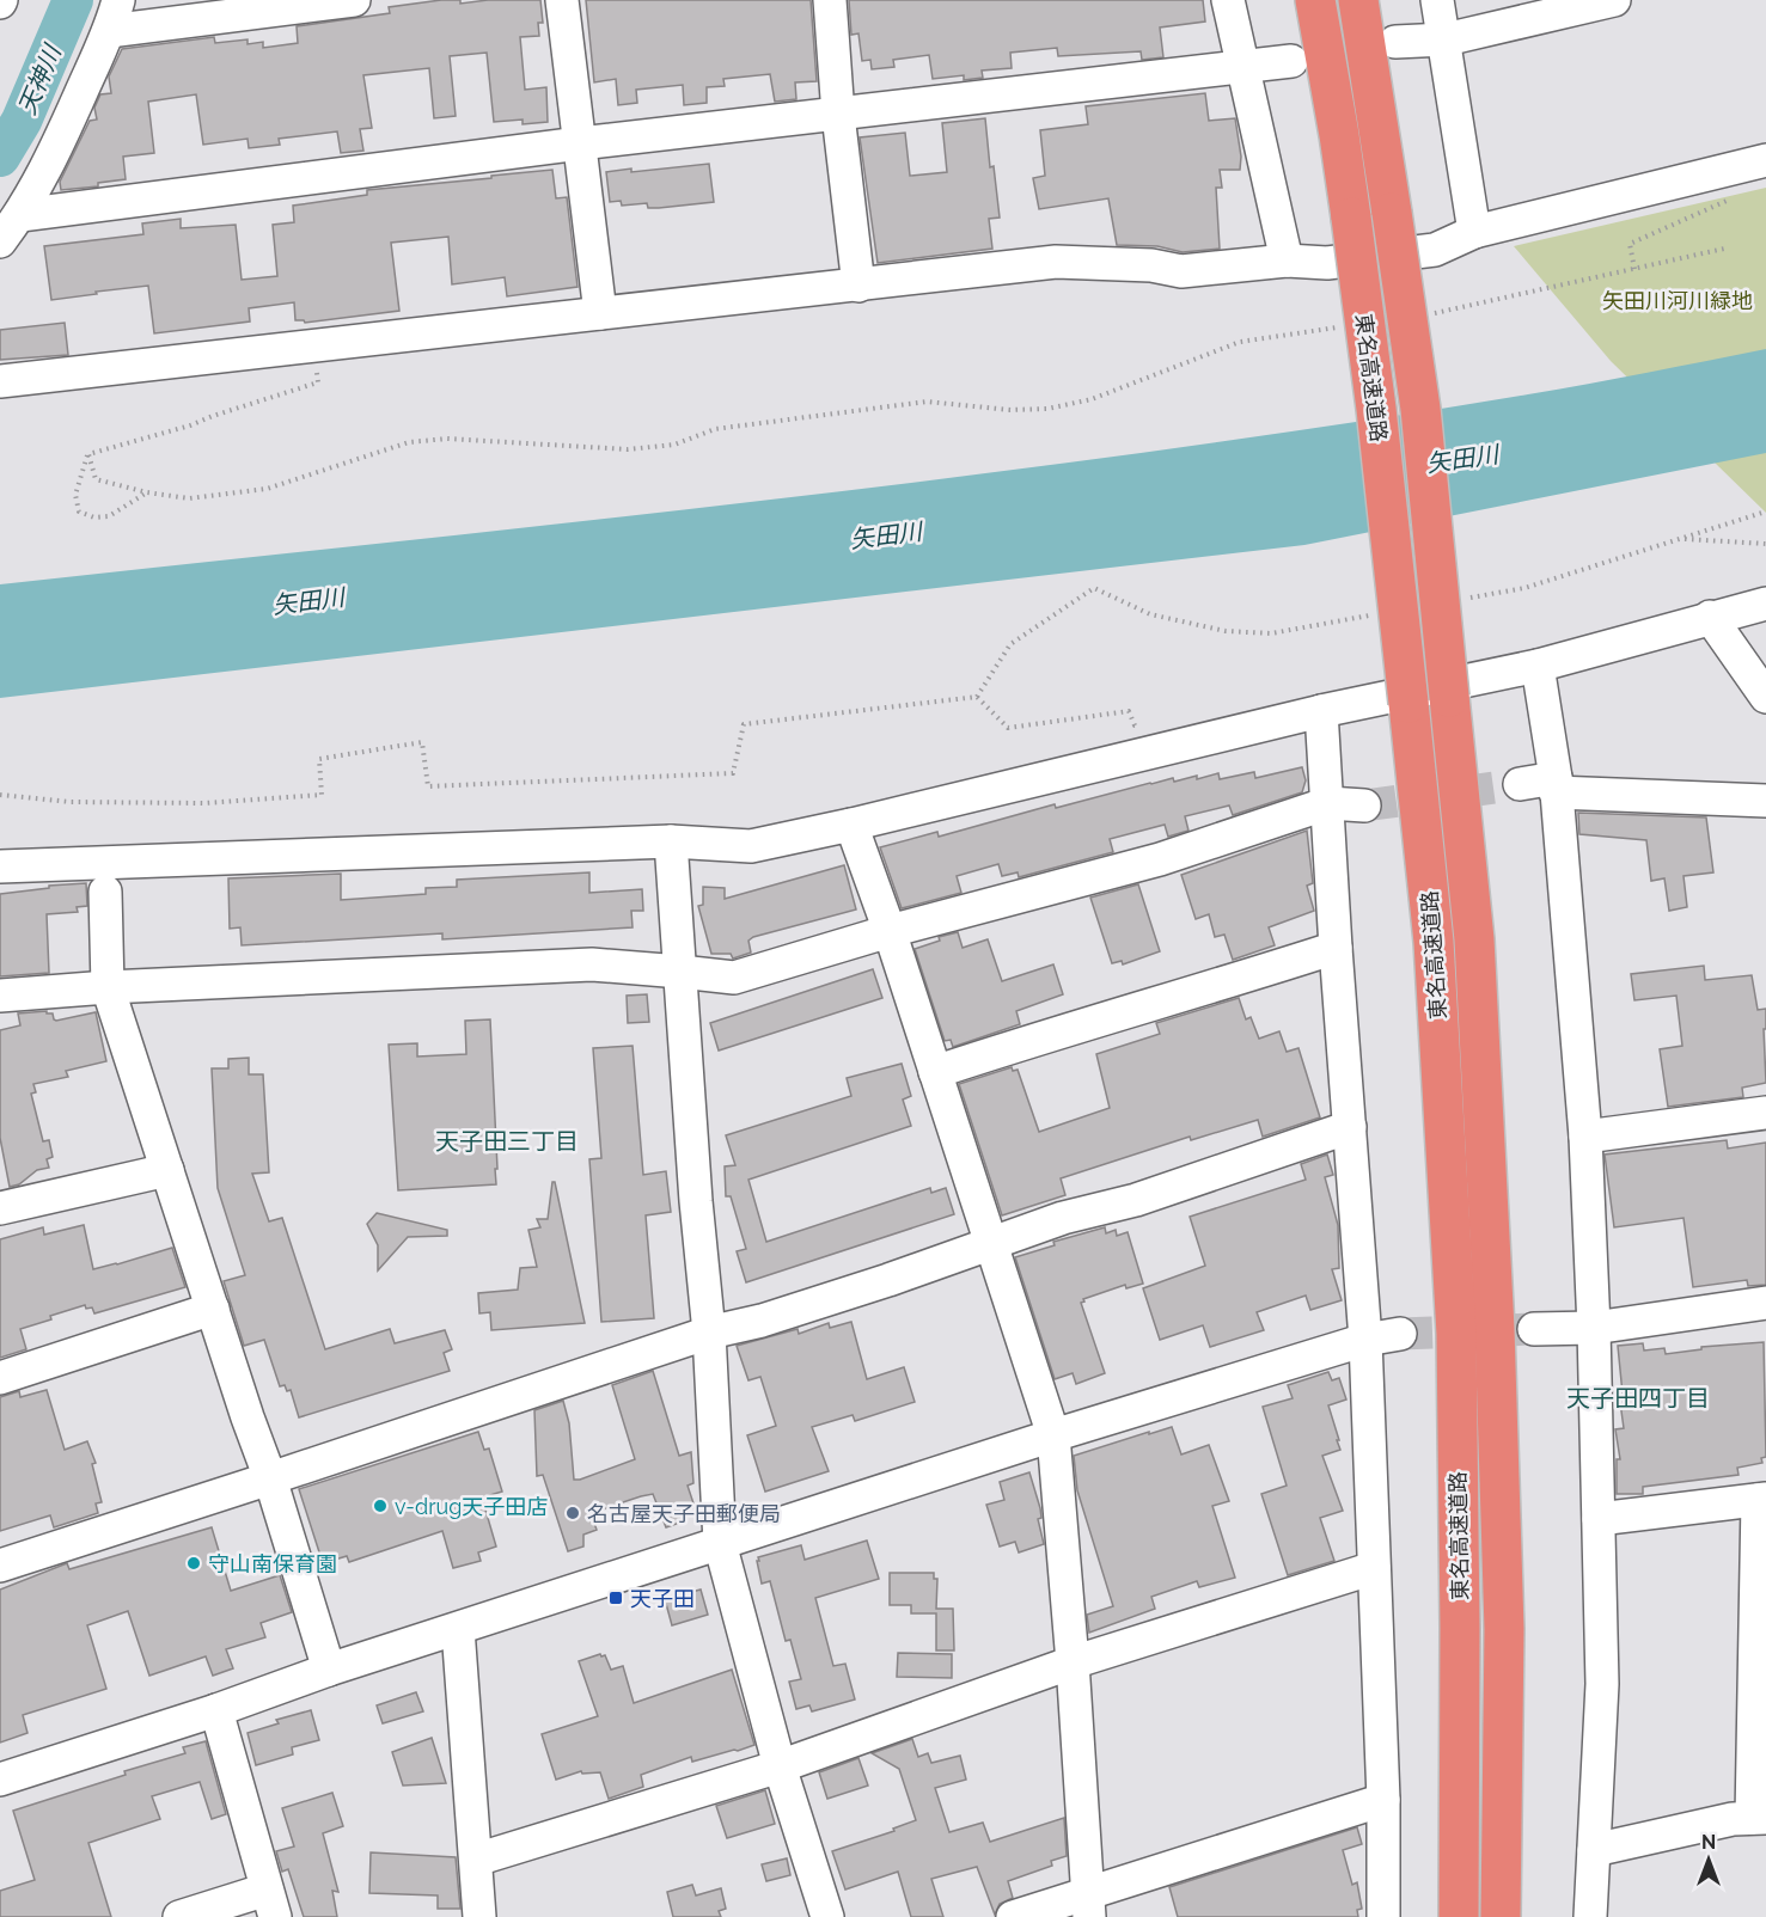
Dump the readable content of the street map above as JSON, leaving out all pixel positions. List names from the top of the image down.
{
  "streets": {
    "highway": ["東名高速道路"]
  },
  "districts": ["天子田三丁目", "天子田四丁目"],
  "water": ["天神川", "矢田川"],
  "parks": ["矢田川河川緑地"],
  "places": {
    "other": ["v-drug天子田店", "名古屋天子田郵便局", "守山南保育園"],
    "transit": ["天子田"]
  },
  "north": "top"
}
